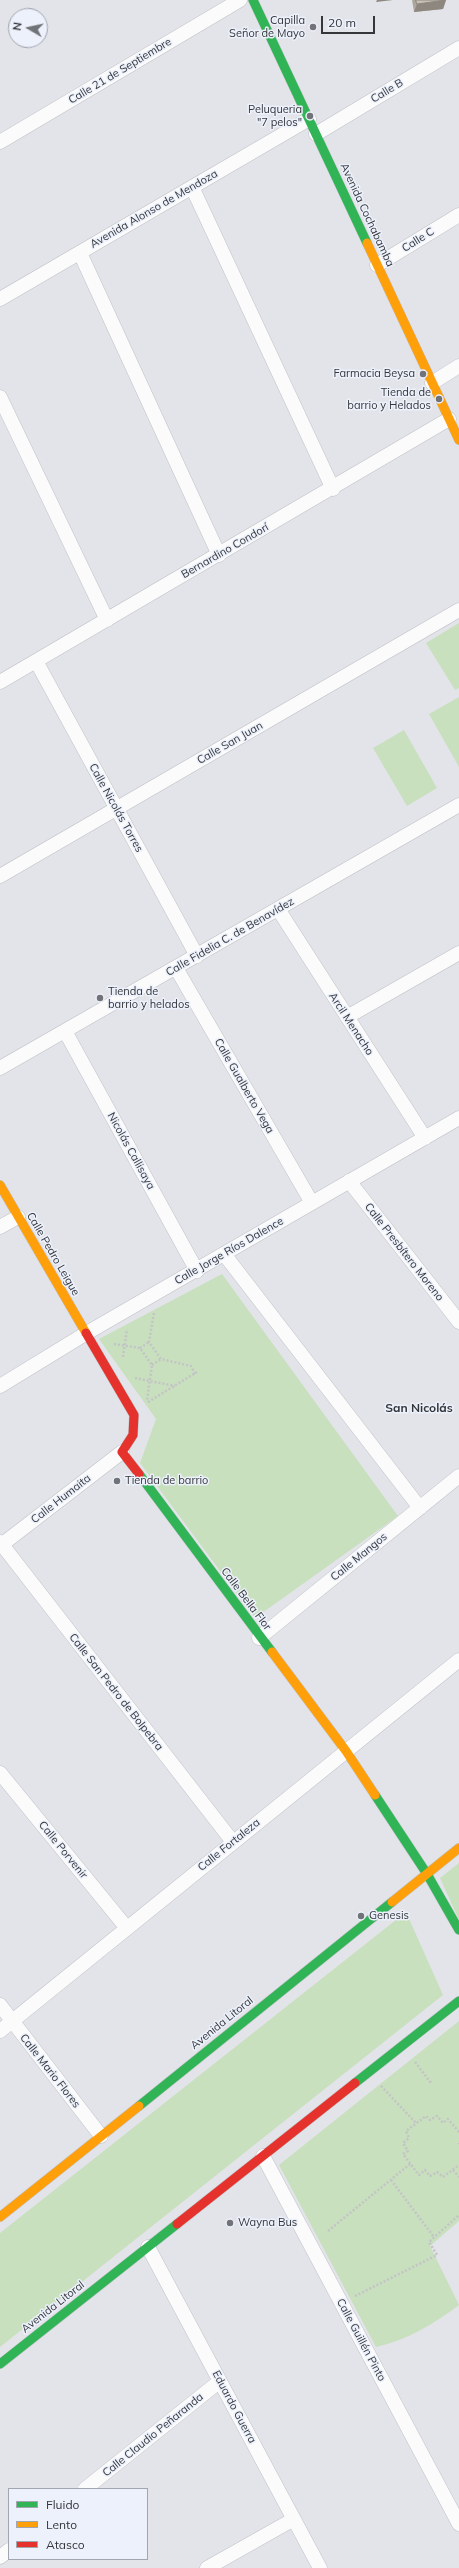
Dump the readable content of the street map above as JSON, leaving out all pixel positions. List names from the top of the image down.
{
  "streets": {
    "main road": [
      "Avenida Cochabamba",
      "Calle Pedro Leigue",
      "Calle Bella Flor",
      "Avenida Litoral"
    ],
    "street": [
      "Calle 21 de Septiembre",
      "Calle B",
      "Avenida Alonso de Mendoza",
      "Calle C",
      "Bernardino Condorí",
      "Calle San Juan",
      "Calle Nicolás Torres",
      "Calle Fidelia C. de Benavídez",
      "Arcil Menacho",
      "Calle Gualberto Vega",
      "Nicolás Callisaya",
      "Calle Jorge Ríos Dalence",
      "Calle Presbítero Moreno",
      "Calle Humaita",
      "Calle Mangos",
      "Calle San Pedro de Bolpebra",
      "Calle Fortaleza",
      "Calle Porvenir",
      "Calle Mario Flores",
      "Calle Guillén Pinto",
      "Eduardo Guerra",
      "Calle Claudio Peñaranda"
    ]
  },
  "crossings": [
    ["Calle B", "Avenida Cochabamba"],
    ["Avenida Alonso de Mendoza", "Avenida Cochabamba"],
    ["Avenida Cochabamba", "Calle C"],
    ["Avenida Cochabamba", "Bernardino Condorí"],
    ["Bernardino Condorí", "Calle Nicolás Torres"],
    ["Calle San Juan", "Calle Nicolás Torres"],
    ["Calle Nicolás Torres", "Calle Fidelia C. de Benavídez"],
    ["Calle Fidelia C. de Benavídez", "Arcil Menacho"],
    ["Calle Fidelia C. de Benavídez", "Calle Gualberto Vega"],
    ["Calle Fidelia C. de Benavídez", "Nicolás Callisaya"],
    ["Arcil Menacho", "Calle Jorge Ríos Dalence"],
    ["Calle Gualberto Vega", "Calle Jorge Ríos Dalence"],
    ["Nicolás Callisaya", "Calle Jorge Ríos Dalence"],
    ["Calle Jorge Ríos Dalence", "Calle Presbítero Moreno"],
    ["Calle Jorge Ríos Dalence", "Calle Pedro Leigue"],
    ["Calle Humaita", "Calle Bella Flor"],
    ["Calle Humaita", "Calle San Pedro de Bolpebra"],
    ["Calle Mangos", "Calle Bella Flor"],
    ["Calle Bella Flor", "Calle Fortaleza"],
    ["Calle Bella Flor", "Avenida Litoral"],
    ["Calle San Pedro de Bolpebra", "Calle Fortaleza"],
    ["Calle Fortaleza", "Calle Porvenir"],
    ["Calle Fortaleza", "Calle Mario Flores"],
    ["Avenida Litoral", "Calle Mario Flores"],
    ["Avenida Litoral", "Calle Guillén Pinto"],
    ["Avenida Litoral", "Eduardo Guerra"],
    ["Eduardo Guerra", "Calle Claudio Peñaranda"]
  ],
  "districts": ["San Nicolás"],
  "places": [
    "Capilla Señor de Mayo",
    "Peluqueria \"7 pelos\"",
    "Farmacia Beysa",
    "Tienda de barrio y Helados",
    "Tienda de barrio y helados",
    "Tienda de barrio",
    "Genesis",
    "Wayna Bus"
  ],
  "legend": ["Fluido", "Lento", "Atasco"],
  "scale_bar": "20 m",
  "north": "left"
}
